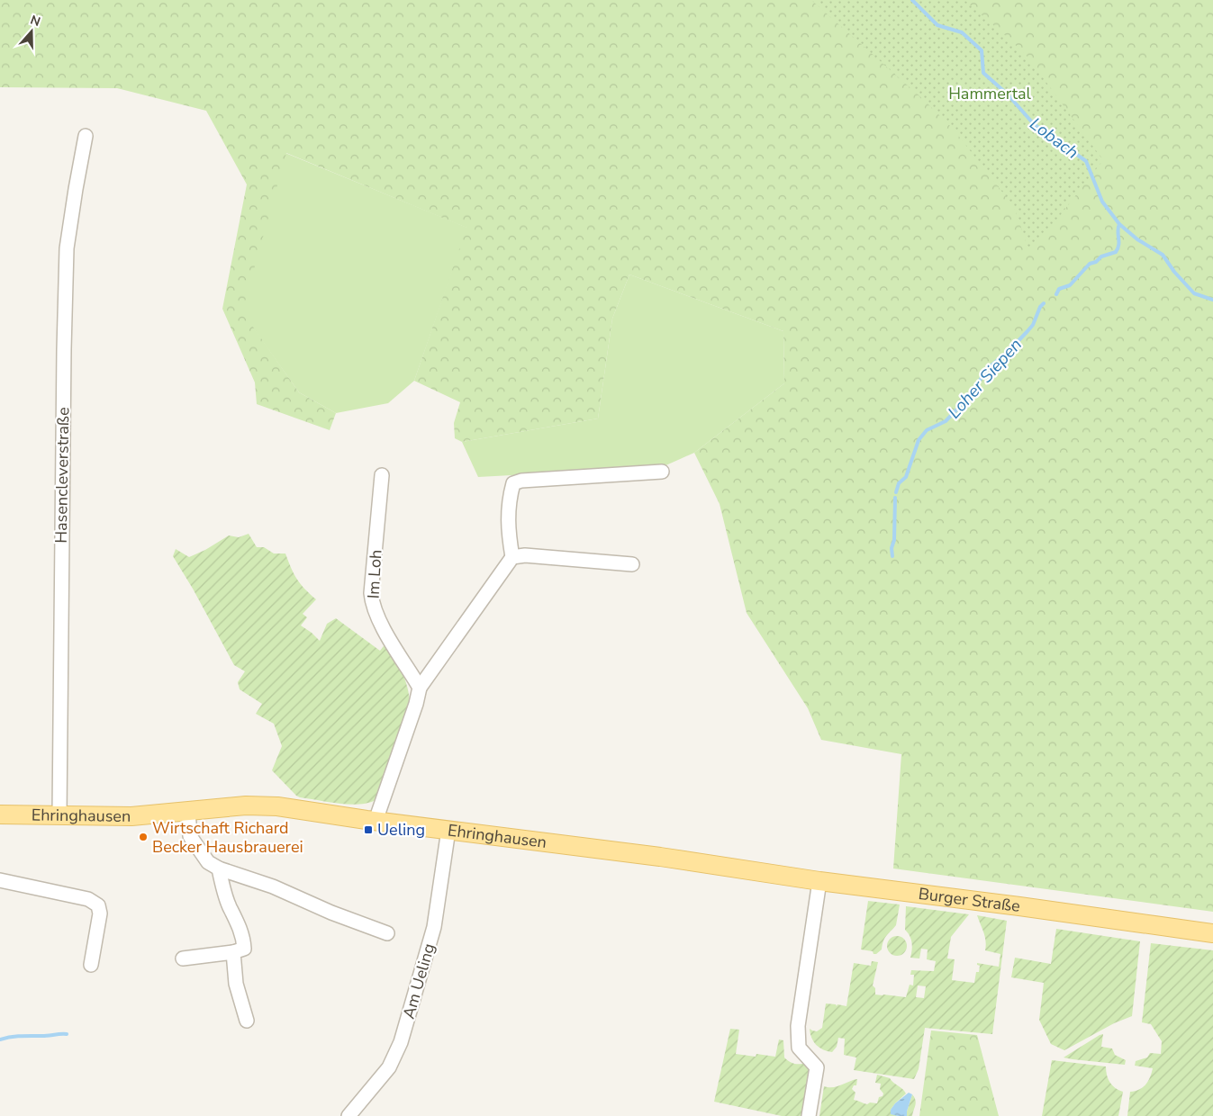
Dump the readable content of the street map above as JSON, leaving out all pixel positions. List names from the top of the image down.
{
  "streets": {
    "main road": ["Ehringhausen", "Burger Straße"],
    "street": ["Hasencleverstraße", "Im Loh", "Am Ueling"]
  },
  "crossings": [
    ["Hasencleverstraße", "Ehringhausen"],
    ["Ehringhausen", "Burger Straße"],
    ["Ehringhausen", "Am Ueling"]
  ],
  "water": ["Lobach", "Loher Siepen"],
  "parks": ["Hammertal"],
  "places": {
    "transit": ["Ueling"],
    "other": ["Wirtschaft Richard Becker Hausbrauerei"]
  },
  "north": "top"
}
